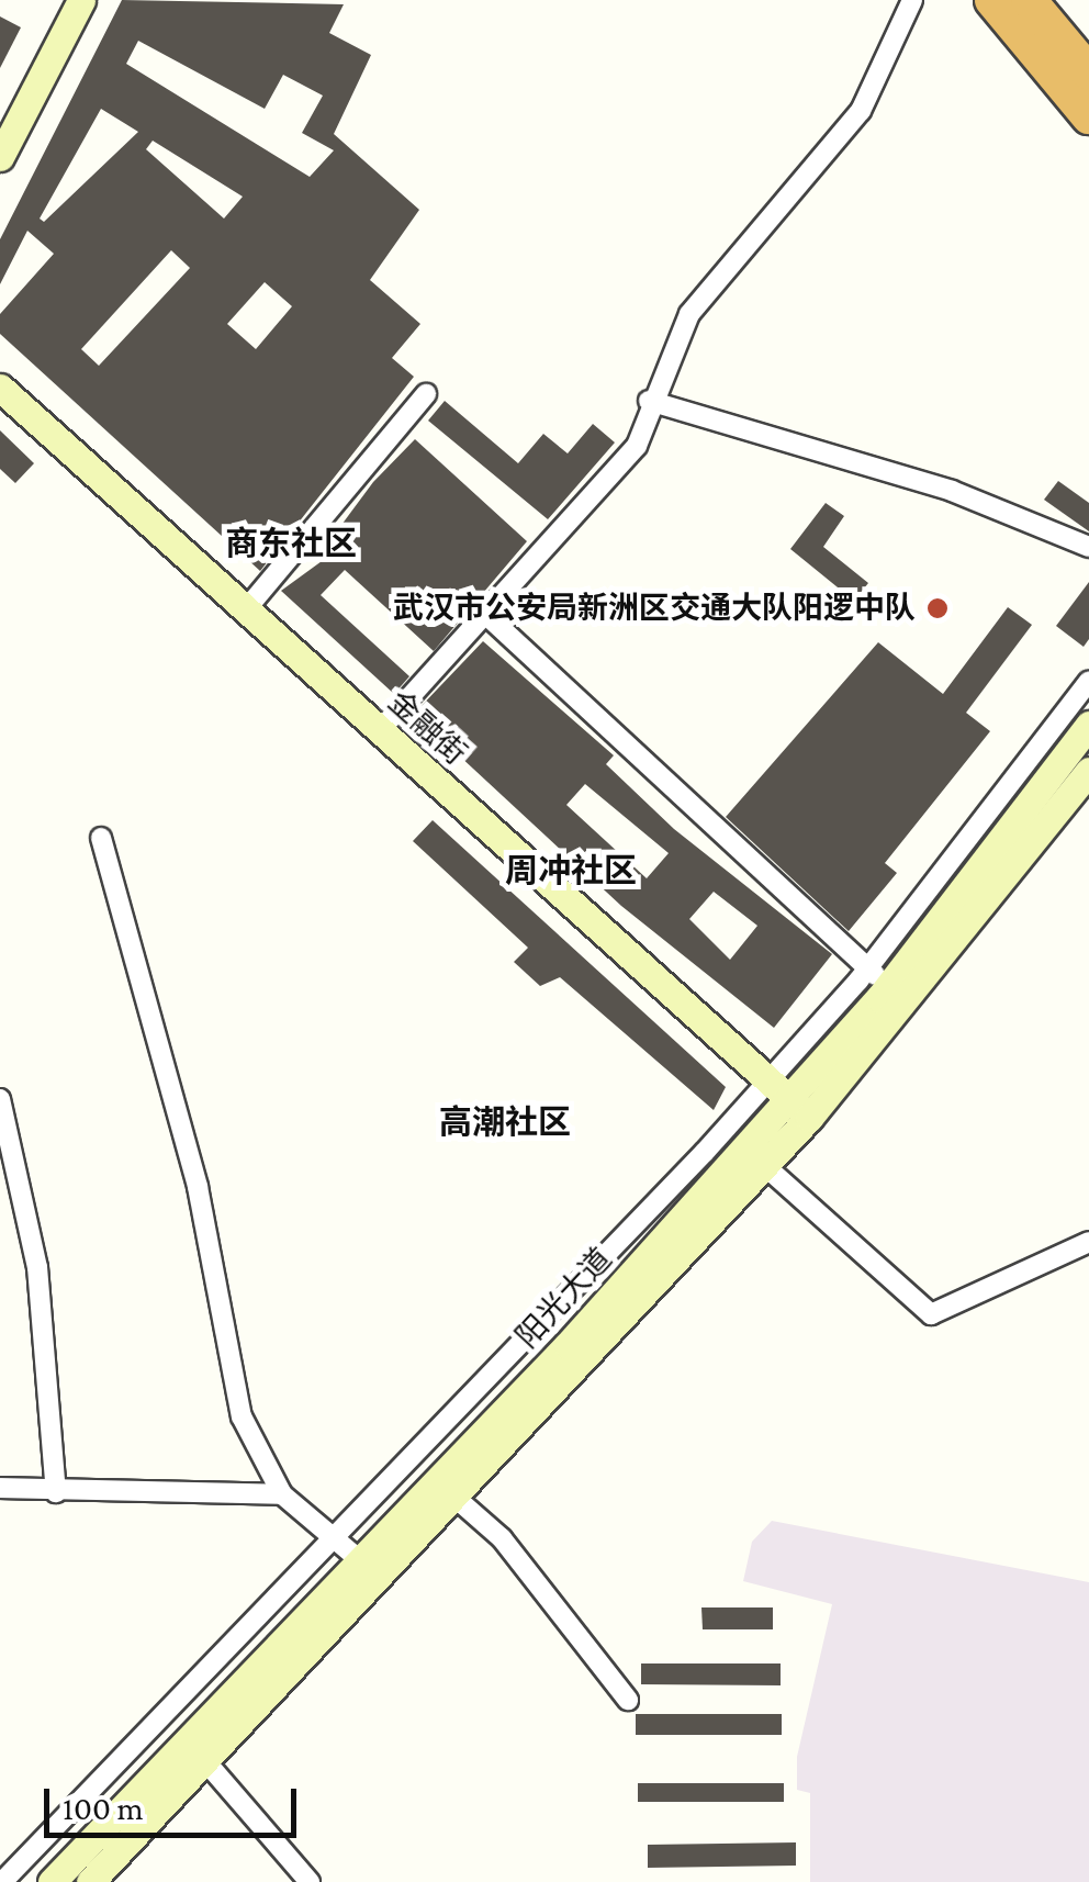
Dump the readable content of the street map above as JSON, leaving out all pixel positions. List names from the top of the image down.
{
  "streets": {
    "main road": ["金融街", "阳光大道"]
  },
  "crossings": [
    ["金融街", "阳光大道"]
  ],
  "districts": ["商东社区", "周冲社区", "高潮社区"],
  "places": ["武汉市公安局新洲区交通大队阳逻中队"],
  "scale_bar": "100 m"
}
